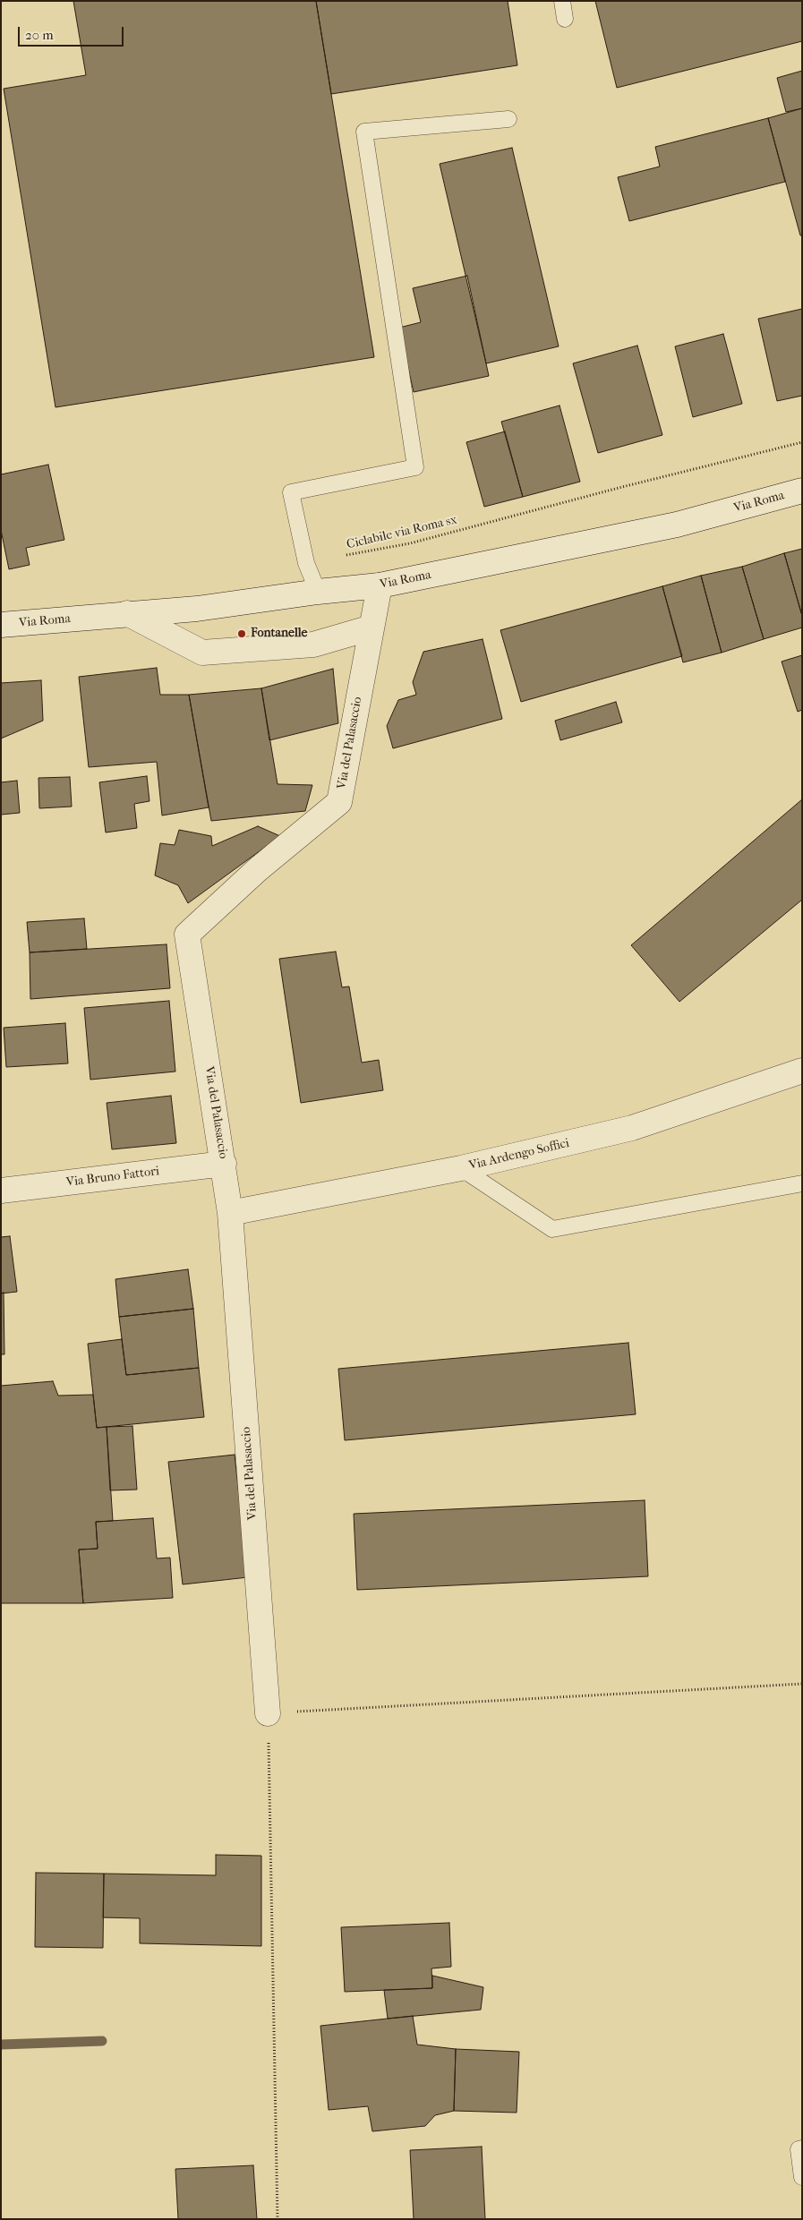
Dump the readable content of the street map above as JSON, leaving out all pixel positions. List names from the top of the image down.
{
  "streets": {
    "street": [
      "Via Roma",
      "Via del Palasaccio",
      "Via Ardengo Soffici",
      "Via Bruno Fattori"
    ],
    "path": ["Ciclabile via Roma sx"]
  },
  "crossings": [
    ["Via Roma", "Via del Palasaccio"],
    ["Via del Palasaccio", "Via Ardengo Soffici"],
    ["Via del Palasaccio", "Via Bruno Fattori"]
  ],
  "places": ["Fontanelle"],
  "scale_bar": "20 m"
}
